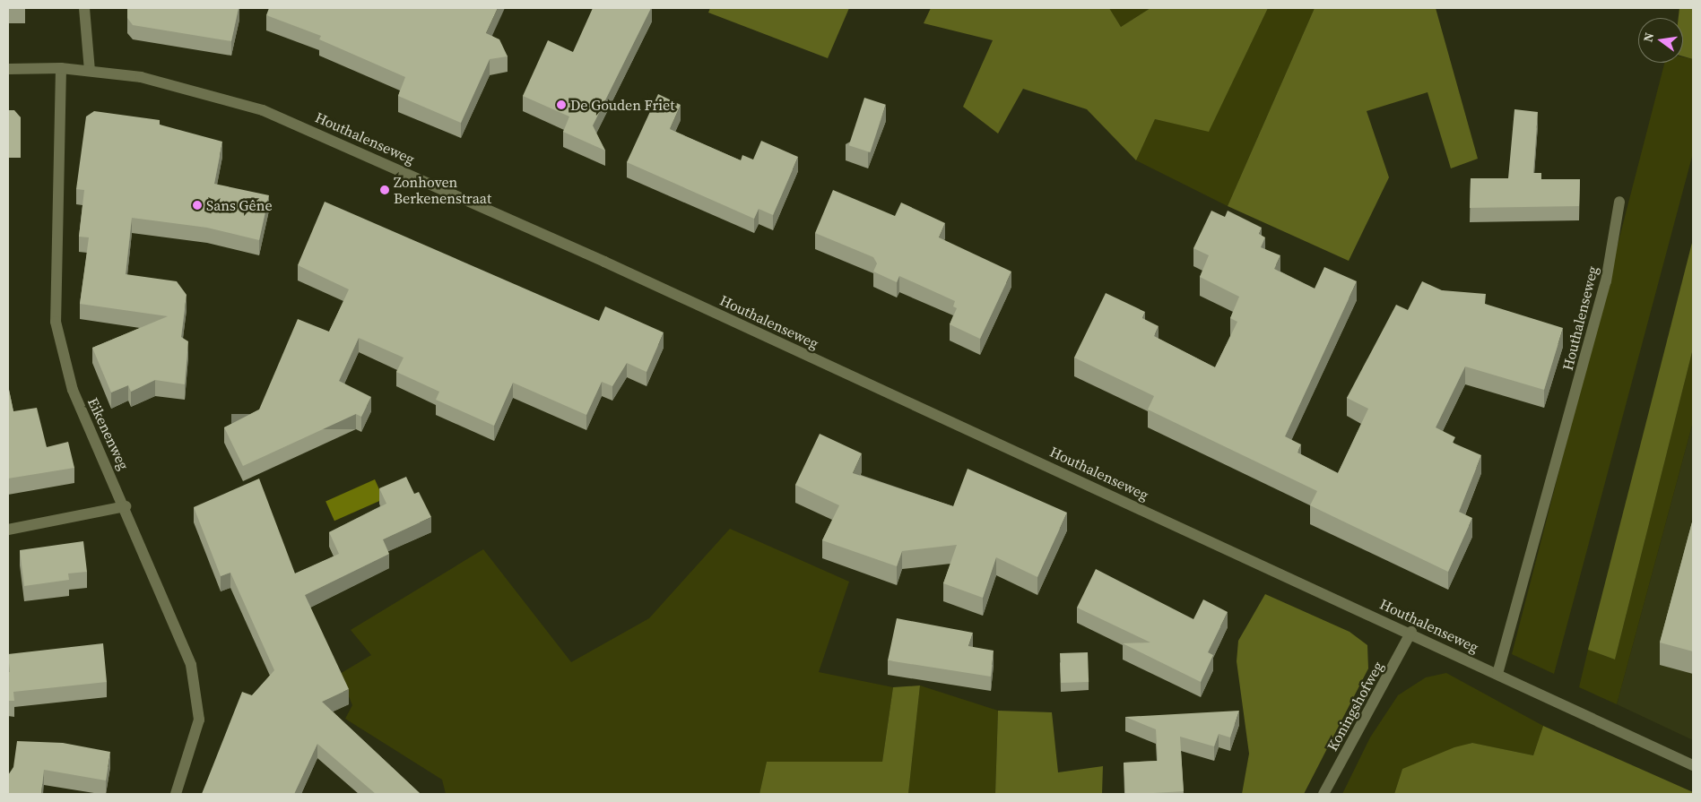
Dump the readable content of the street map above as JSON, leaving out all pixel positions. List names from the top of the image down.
{
  "streets": {
    "street": ["Houthalenseweg", "Eikenenweg", "Koningshofweg"]
  },
  "crossings": [
    ["Houthalenseweg", "Eikenenweg"],
    ["Houthalenseweg", "Koningshofweg"]
  ],
  "places": ["De Gouden Friet", "Zonhoven Berkenenstraat", "Sans Gêne"],
  "north": "left"
}
